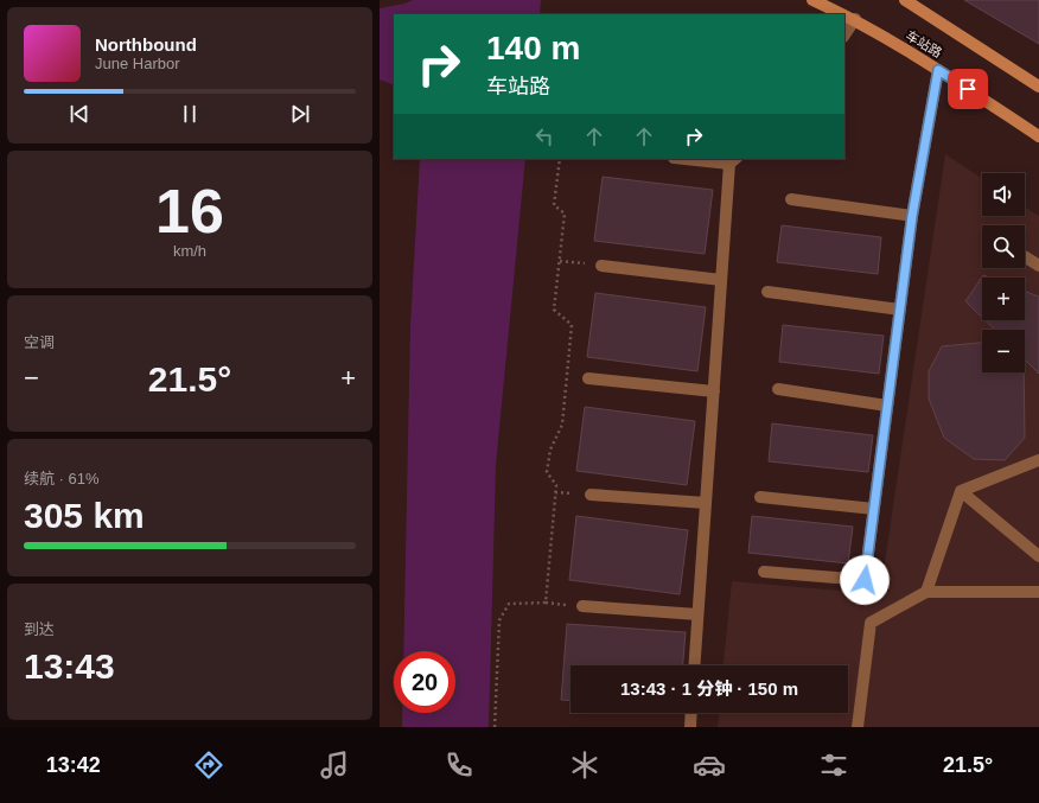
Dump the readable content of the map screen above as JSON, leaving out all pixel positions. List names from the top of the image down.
{
  "streets": {
    "main road": ["车站路"]
  },
  "page": {
    "turn": ["140 m", "车站路"],
    "song": ["Northbound", "June Harbor"],
    "tile": [
      ["16", "km/h"],
      "空调",
      ["续航 · 61%", "305 km"],
      ["到达", "13:43"]
    ],
    "map_buttons": ["+", "−"],
    "heat": ["−", "21.5°", "+"],
    "limit": "20",
    "trip": "13:43 · 1 分钟 · 150 m",
    "tabs": ["13:42", "21.5°"]
  }
}
